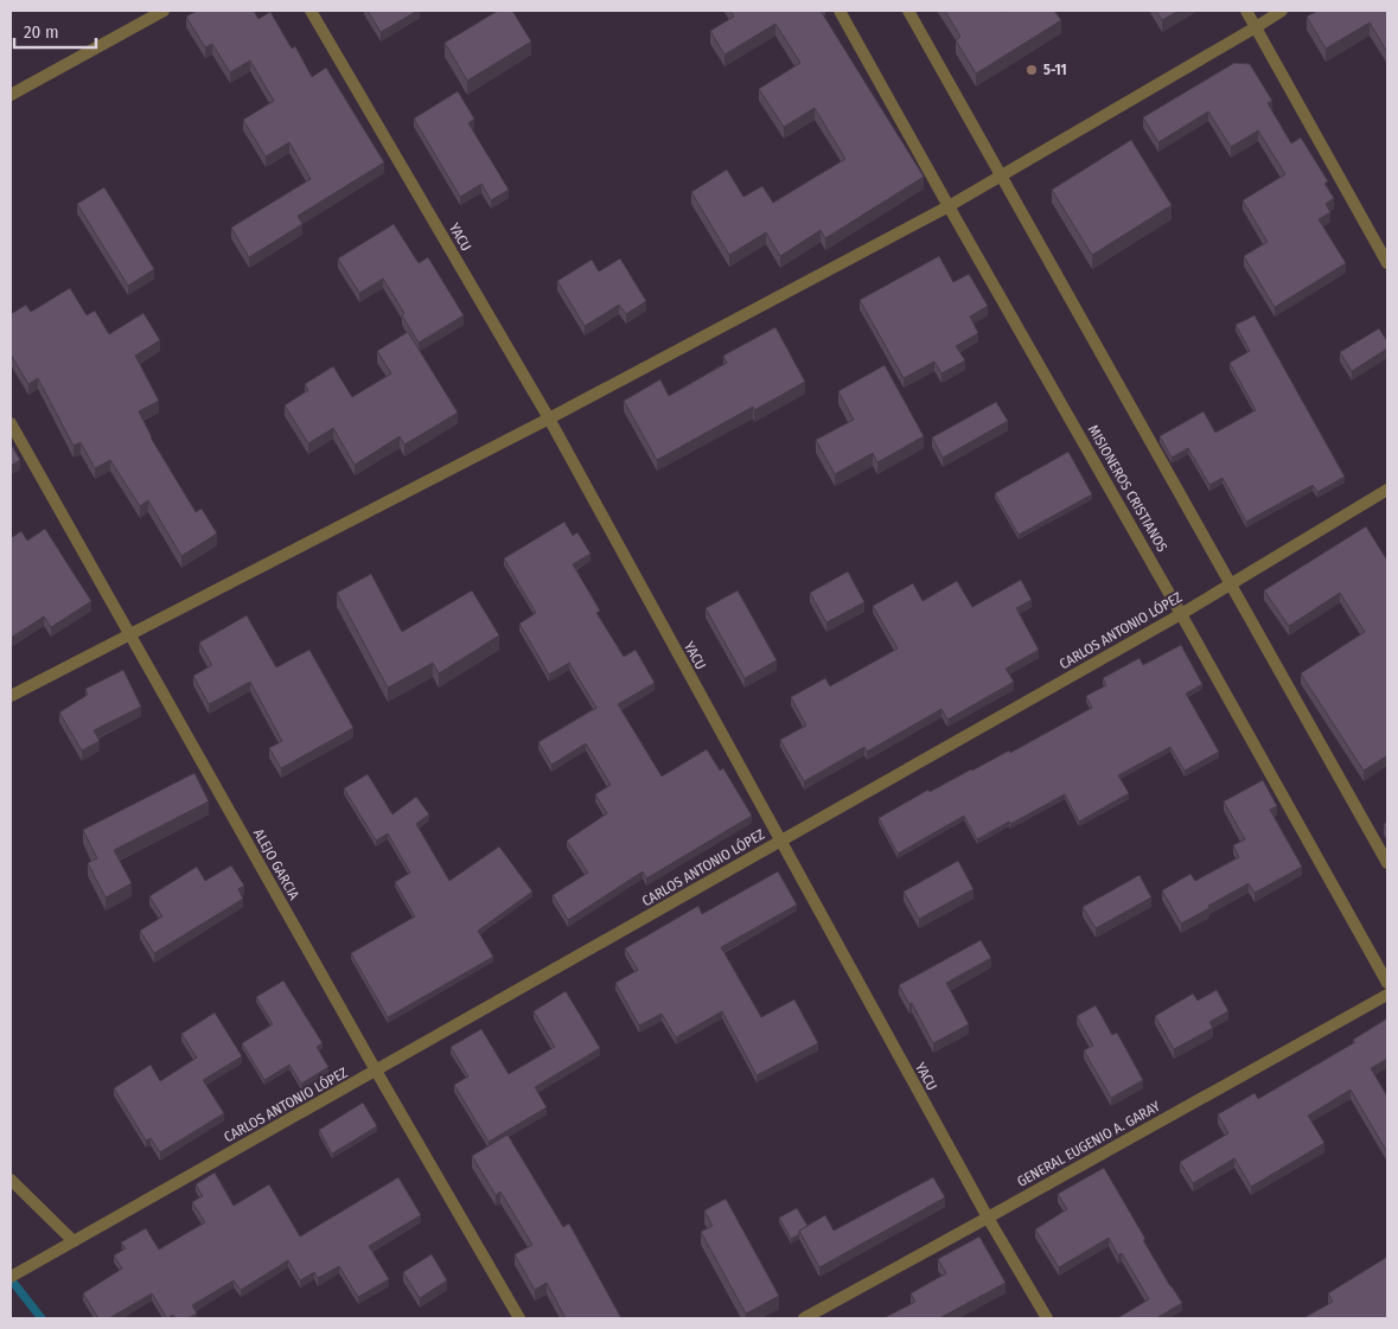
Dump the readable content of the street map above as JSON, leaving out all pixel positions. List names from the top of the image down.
{
  "streets": {
    "street": [
      "YACU",
      "MISIONEROS CRISTIANOS",
      "CARLOS ANTONIO LÓPEZ",
      "ALEJO GARCIA",
      "GENERAL EUGENIO A. GARAY"
    ]
  },
  "crossings": [
    ["YACU", "CARLOS ANTONIO LÓPEZ"],
    ["YACU", "GENERAL EUGENIO A. GARAY"],
    ["MISIONEROS CRISTIANOS", "CARLOS ANTONIO LÓPEZ"],
    ["CARLOS ANTONIO LÓPEZ", "ALEJO GARCIA"]
  ],
  "places": ["5-11"],
  "scale_bar": "20 m"
}
